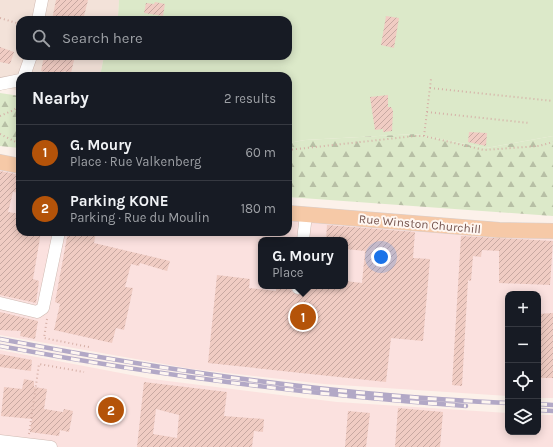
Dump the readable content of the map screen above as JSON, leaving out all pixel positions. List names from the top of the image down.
{
  "streets": {
    "main road": ["Rue Winston Churchill"]
  },
  "page": {
    "search": "Search here",
    "heading": ["Nearby", "2 results"],
    "list": [
      {
        "mark": "1",
        "name": "G. Moury",
        "note": "Place · Rue Valkenberg",
        "value": "60 m"
      },
      {
        "mark": "2",
        "name": "Parking KONE",
        "note": "Parking · Rue du Moulin",
        "value": "180 m"
      }
    ],
    "popup": ["G. Moury", "Place"],
    "map_buttons": ["+", "−"],
    "pins": ["1", "2"]
  }
}
